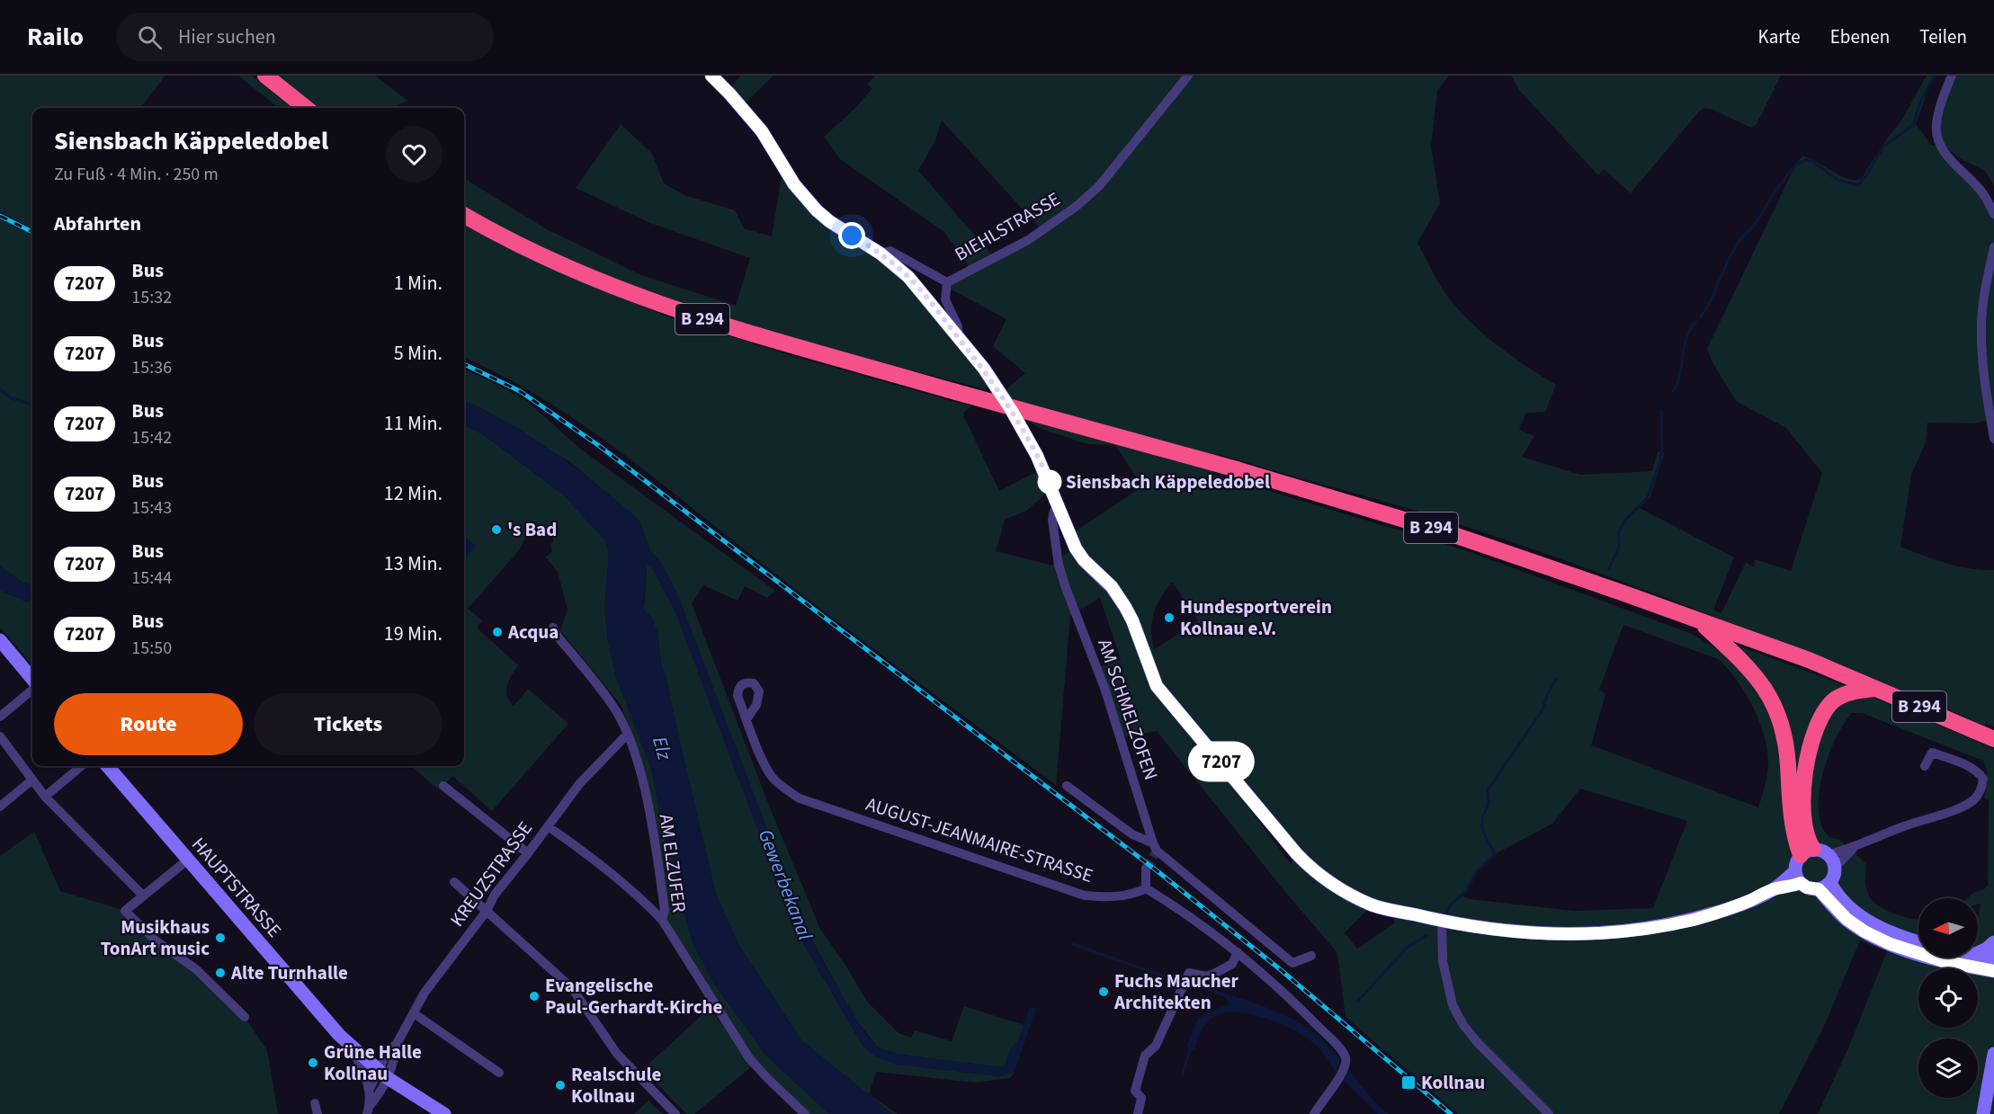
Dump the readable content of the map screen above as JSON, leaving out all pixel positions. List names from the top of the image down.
{
  "streets": {
    "highway": ["B 294"],
    "street": [
      "BIEHLSTRASSE",
      "AM SCHMELZOFEN",
      "AUGUST-JEANMAIRE-STRASSE",
      "AM ELZUFER",
      "KREUZSTRASSE",
      "HAUPTSTRASSE"
    ]
  },
  "crossings": [
    ["AM ELZUFER", "KREUZSTRASSE"],
    ["KREUZSTRASSE", "HAUPTSTRASSE"]
  ],
  "water": ["Elz", "Gewerbekanal"],
  "places": {
    "other": [
      "Siensbach Käppeledobel",
      "'s Bad",
      "Hundesportverein Kollnau e.V.",
      "Acqua",
      "Musikhaus TonArt music",
      "Alte Turnhalle",
      "Fuchs Maucher Architekten",
      "Evangelische Paul-Gerhardt-Kirche",
      "Grüne Halle Kollnau",
      "Realschule Kollnau"
    ],
    "transit": ["Kollnau"]
  },
  "lines": ["bus line 7207"],
  "north": "left",
  "page": {
    "header": "Railo",
    "search": "Hier suchen",
    "nav": ["Karte", "Ebenen", "Teilen"],
    "on_map": "7207",
    "heading": [
      ["Siensbach Käppeledobel", "Zu Fuß · 4 Min. · 250 m"],
      "Abfahrten"
    ],
    "list": [
      {
        "mark": "7207",
        "name": "Bus",
        "note": "15:32",
        "value": "1 Min."
      },
      {
        "mark": "7207",
        "name": "Bus",
        "note": "15:36",
        "value": "5 Min."
      },
      {
        "mark": "7207",
        "name": "Bus",
        "note": "15:42",
        "value": "11 Min."
      },
      {
        "mark": "7207",
        "name": "Bus",
        "note": "15:43",
        "value": "12 Min."
      },
      {
        "mark": "7207",
        "name": "Bus",
        "note": "15:44",
        "value": "13 Min."
      },
      {
        "mark": "7207",
        "name": "Bus",
        "note": "15:50",
        "value": "19 Min."
      }
    ],
    "buttons": ["Route", "Tickets"]
  }
}
